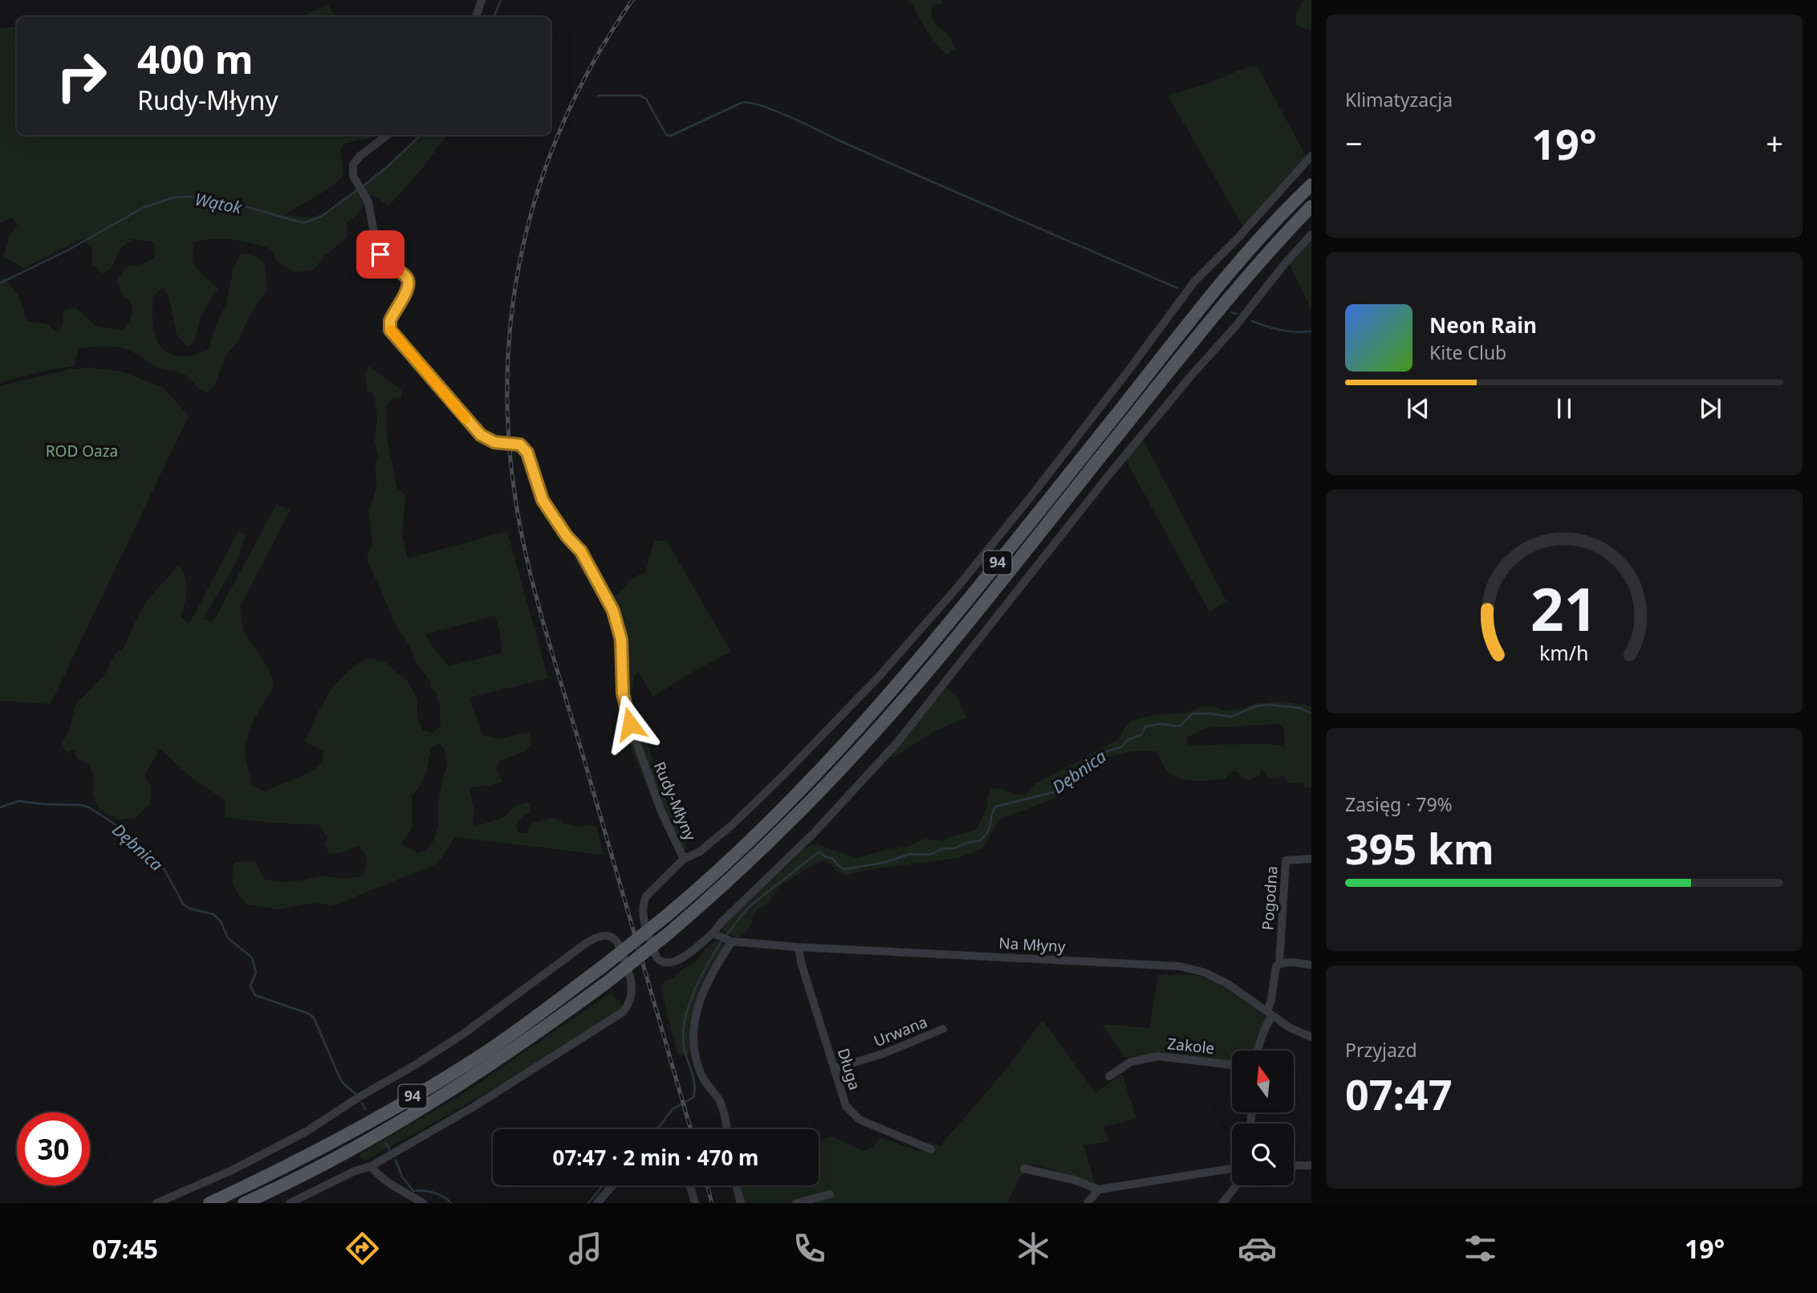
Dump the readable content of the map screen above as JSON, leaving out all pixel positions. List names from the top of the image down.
{
  "streets": {
    "main road": ["94"],
    "street": [
      "Rudy-Młyny",
      "Pogodna",
      "Na Młyny",
      "Urwana",
      "Zakole",
      "Długa"
    ]
  },
  "crossings": [
    ["Na Młyny", "Długa"],
    ["Urwana", "Długa"]
  ],
  "water": ["Wątok", "Dębnica"],
  "parks": ["ROD Oaza"],
  "north": "top",
  "page": {
    "tile": [
      "Klimatyzacja",
      ["Zasięg · 79%", "395 km"],
      ["Przyjazd", "07:47"]
    ],
    "turn": ["400 m", "Rudy-Młyny"],
    "heat": ["−", "19°", "+"],
    "song": ["Neon Rain", "Kite Club"],
    "limit": "30",
    "trip": "07:47 · 2 min · 470 m",
    "tabs": ["07:45", "19°"],
    "gauge": ["21", "km/h"]
  }
}
